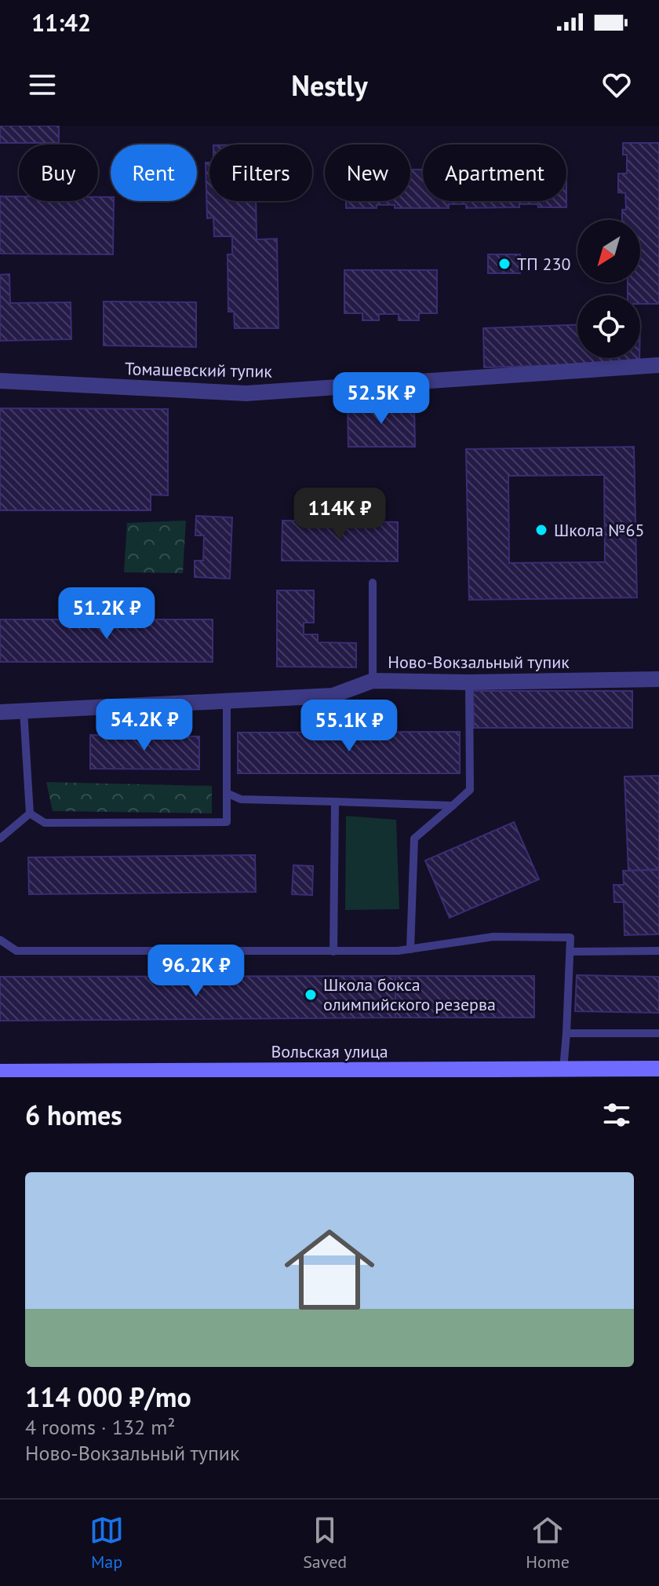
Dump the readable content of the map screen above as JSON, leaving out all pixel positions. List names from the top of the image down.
{
  "streets": {
    "main road": ["Вольская улица"],
    "street": ["Томашевский тупик", "Ново-Вокзальный тупик"]
  },
  "places": ["ТП 230", "Школа №65", "Школа бокса олимпийского резерва"],
  "north": "bottom left",
  "page": {
    "status": "11:42",
    "header": "Nestly",
    "chip": [
      "Buy",
      "Rent",
      "Filters",
      "New",
      "Apartment"
    ],
    "price": [
      "52.5K ₽",
      "114K ₽",
      "51.2K ₽",
      "54.2K ₽",
      "55.1K ₽",
      "96.2K ₽"
    ],
    "heading": "6 homes",
    "list": [
      {
        "name": "114 000 ₽/mo",
        "note": "4 rooms · 132 m² · Ново-Вокзальный тупик"
      }
    ],
    "tabs": ["Map", "Saved", "Home"]
  }
}
